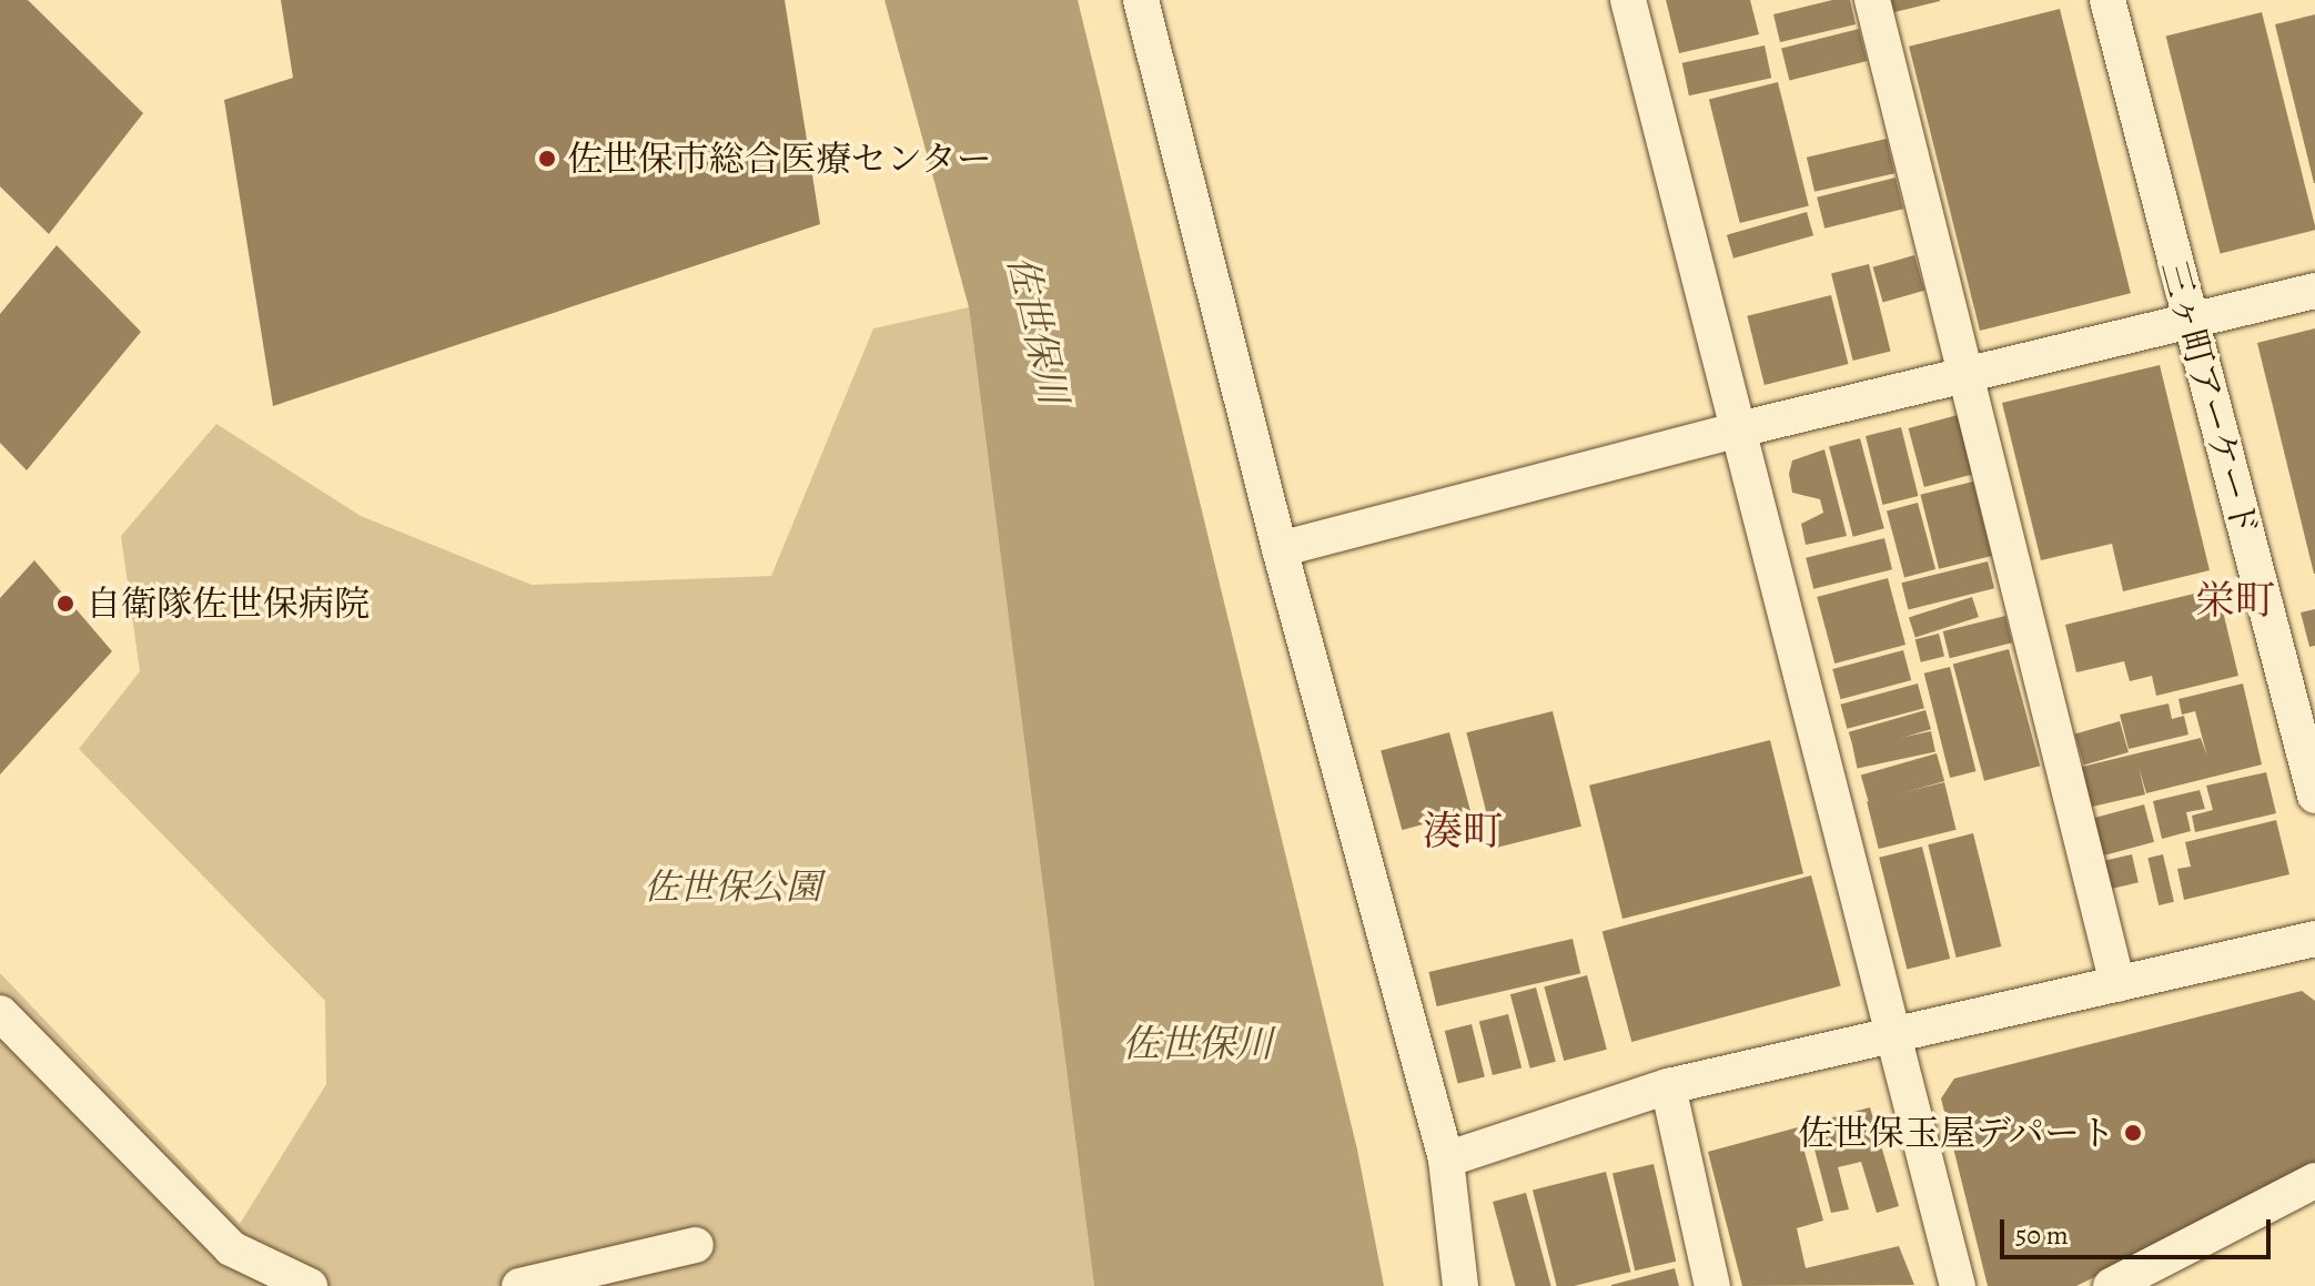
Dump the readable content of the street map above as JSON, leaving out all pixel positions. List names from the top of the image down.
{
  "streets": {
    "street": ["三ヶ町アーケード"]
  },
  "districts": ["栄町", "湊町"],
  "water": ["佐世保川"],
  "parks": ["佐世保公園"],
  "places": ["佐世保市総合医療センター", "自衛隊佐世保病院", "佐世保玉屋デパート"],
  "scale_bar": "50 m"
}
